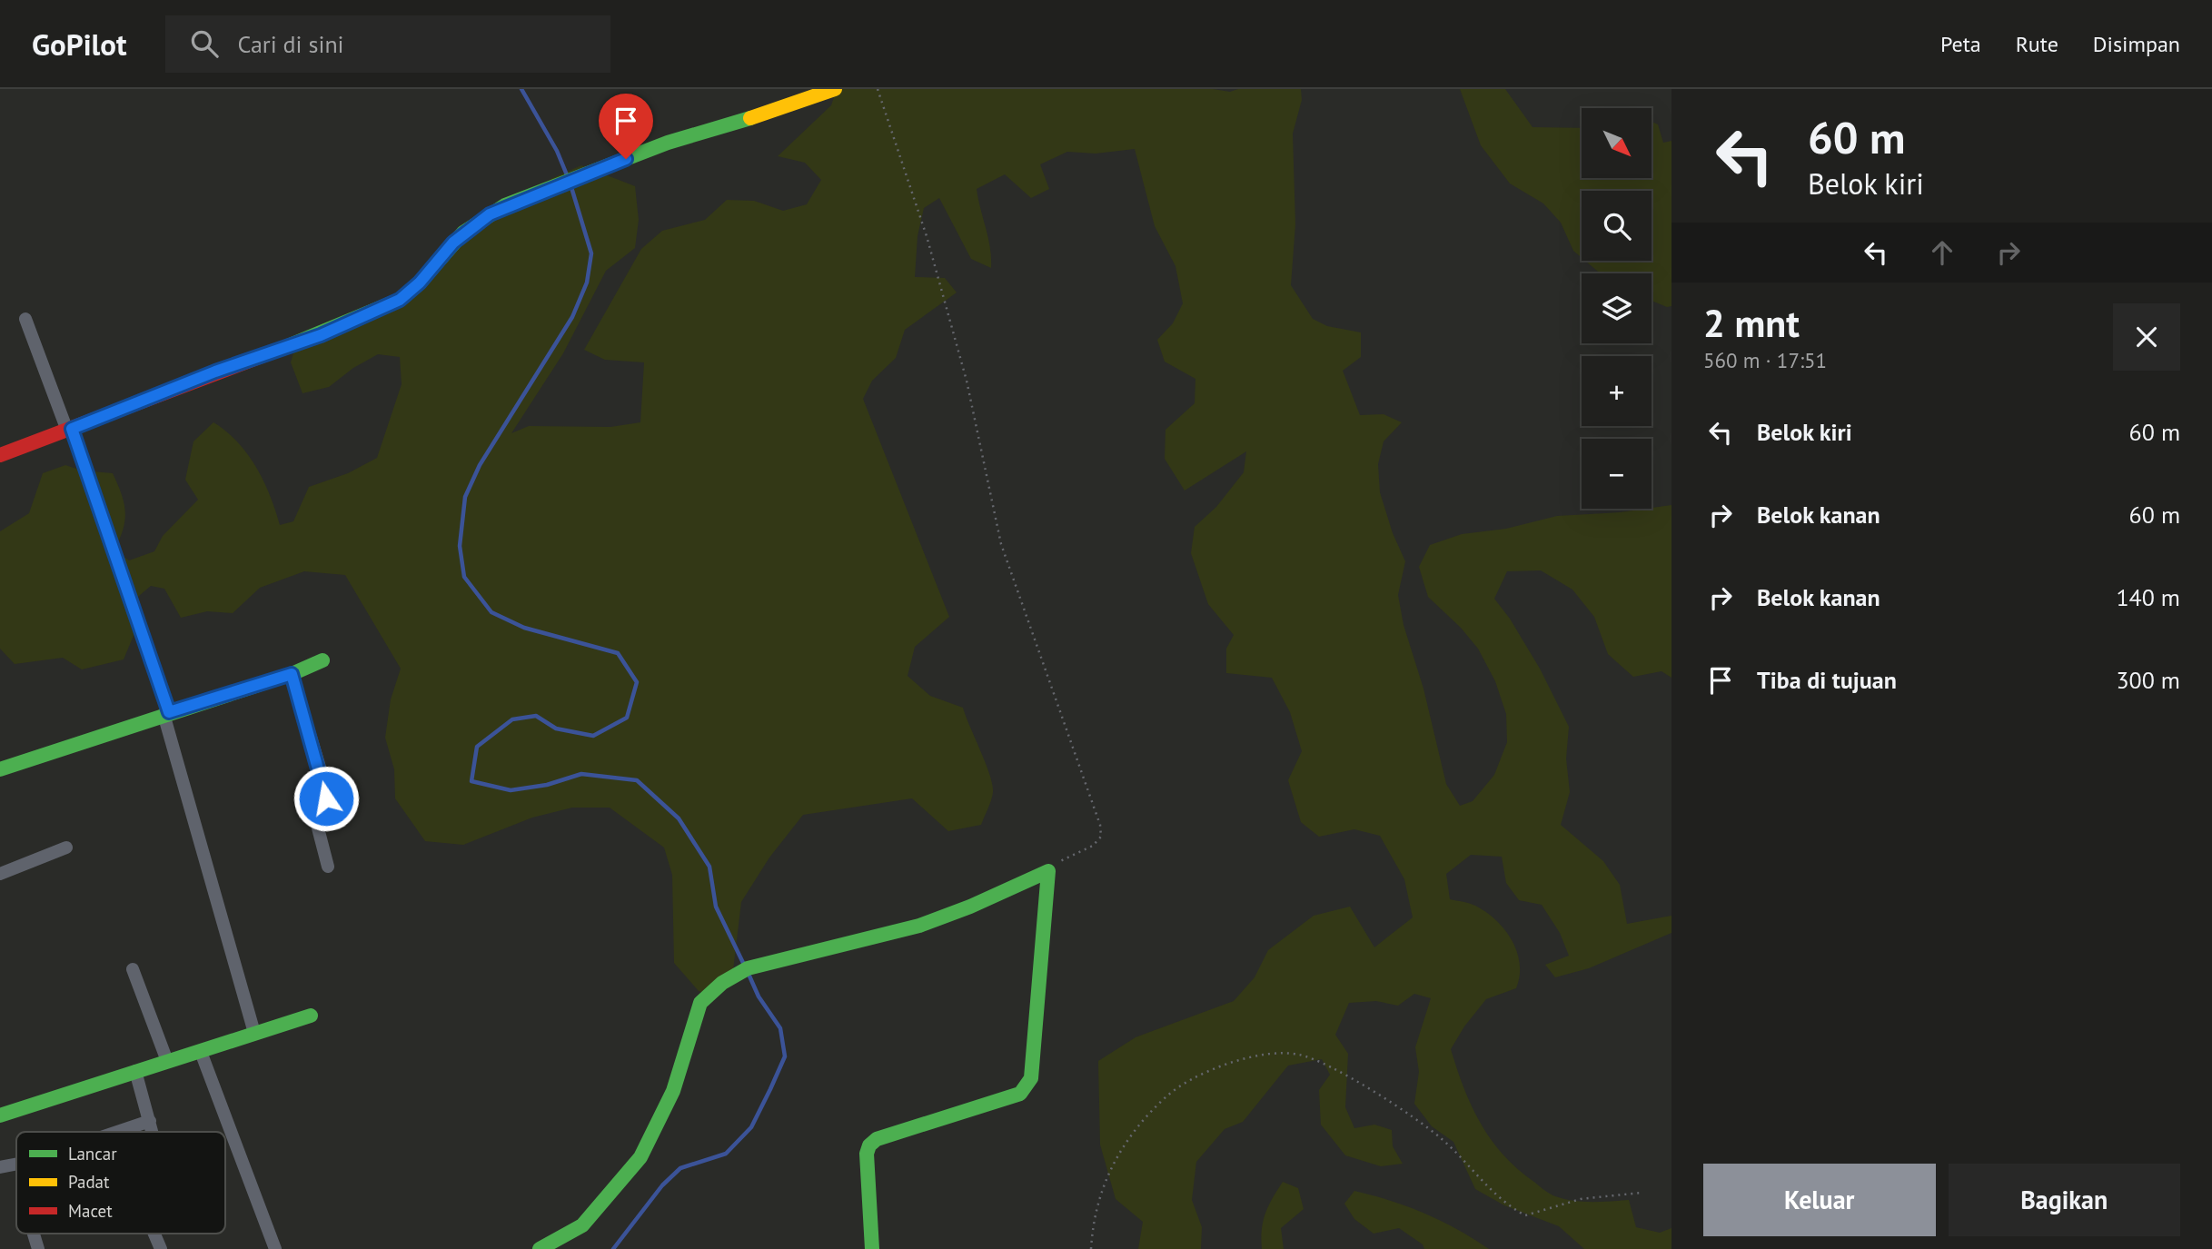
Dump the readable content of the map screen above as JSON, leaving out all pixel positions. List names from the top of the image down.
{
  "legend": ["Lancar", "Padat", "Macet"],
  "north": "bottom right",
  "page": {
    "header": "GoPilot",
    "search": "Cari di sini",
    "nav": ["Peta", "Rute", "Disimpan"],
    "turn": ["60 m", "Belok kiri"],
    "map_buttons": ["+", "−"],
    "heading": ["2 mnt", "560 m · 17:51"],
    "list": [
      {
        "name": "Belok kiri",
        "value": "60 m"
      },
      {
        "name": "Belok kanan",
        "value": "60 m"
      },
      {
        "name": "Belok kanan",
        "value": "140 m"
      },
      {
        "name": "Tiba di tujuan",
        "value": "300 m"
      }
    ],
    "buttons": ["Keluar", "Bagikan"]
  }
}
